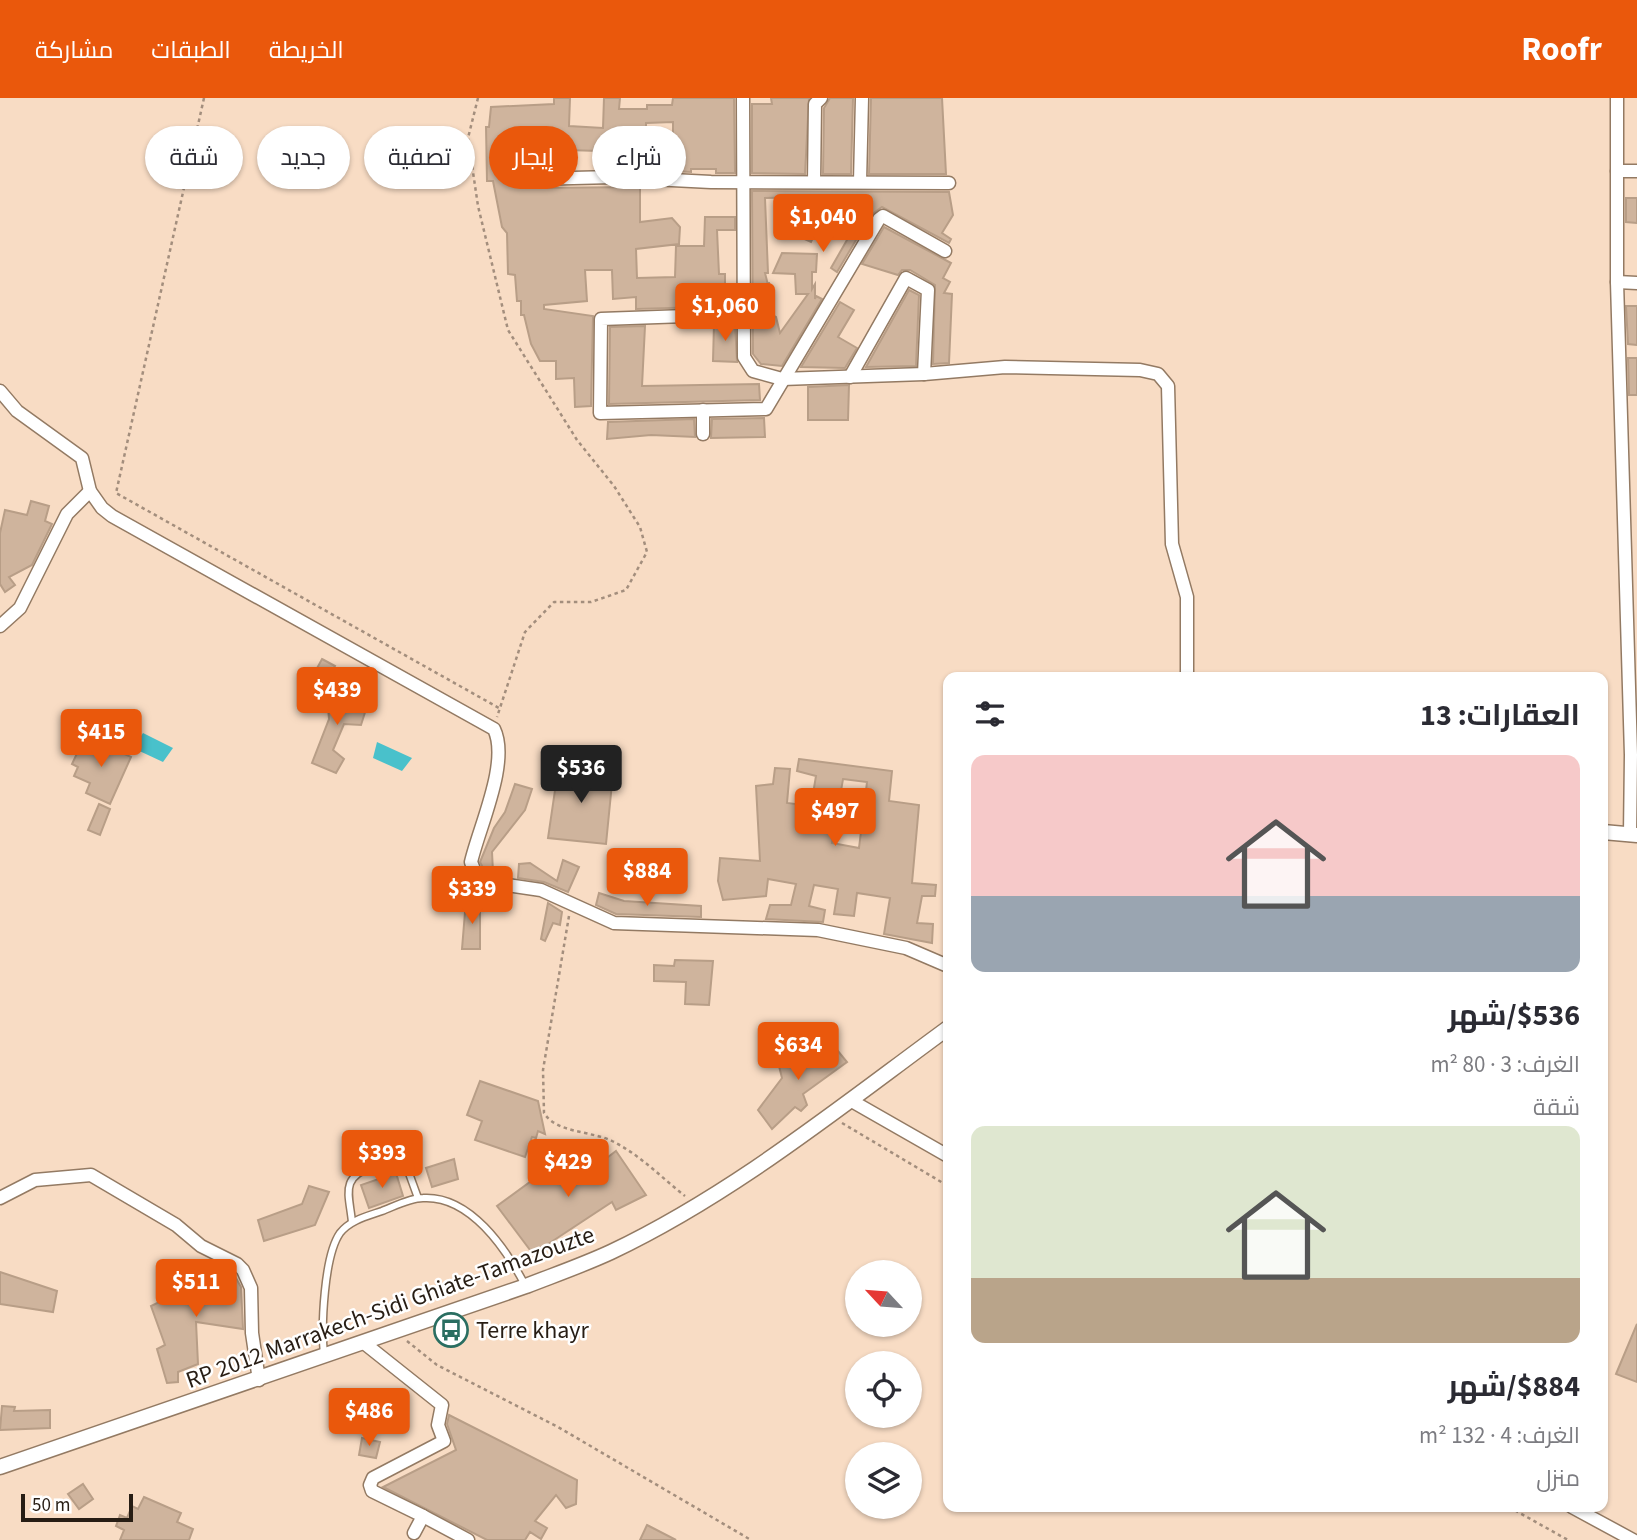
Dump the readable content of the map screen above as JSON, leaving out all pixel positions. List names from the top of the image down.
{
  "streets": {
    "street": ["RP 2012 Marrakech-Sidi Ghiate-Tamazouzte"]
  },
  "places": {
    "bus stop": ["Terre khayr"]
  },
  "scale_bar": "50 m",
  "north": "top left",
  "page": {
    "header": "Roofr",
    "nav": ["الخريطة", "الطبقات", "مشاركة"],
    "chip": [
      "شراء",
      "إيجار",
      "تصفية",
      "جديد",
      "شقة"
    ],
    "price": [
      "$1,040",
      "$1,060",
      "$439",
      "$415",
      "$536",
      "$497",
      "$884",
      "$339",
      "$634",
      "$393",
      "$429",
      "$511",
      "$486"
    ],
    "heading": "العقارات: 13",
    "list": [
      {
        "name": "$536/شهر",
        "note": "الغرف: 3 · 80 m² · شقة"
      },
      {
        "name": "$884/شهر",
        "note": "الغرف: 4 · 132 m² · منزل"
      }
    ],
    "scale": "50 m"
  }
}
